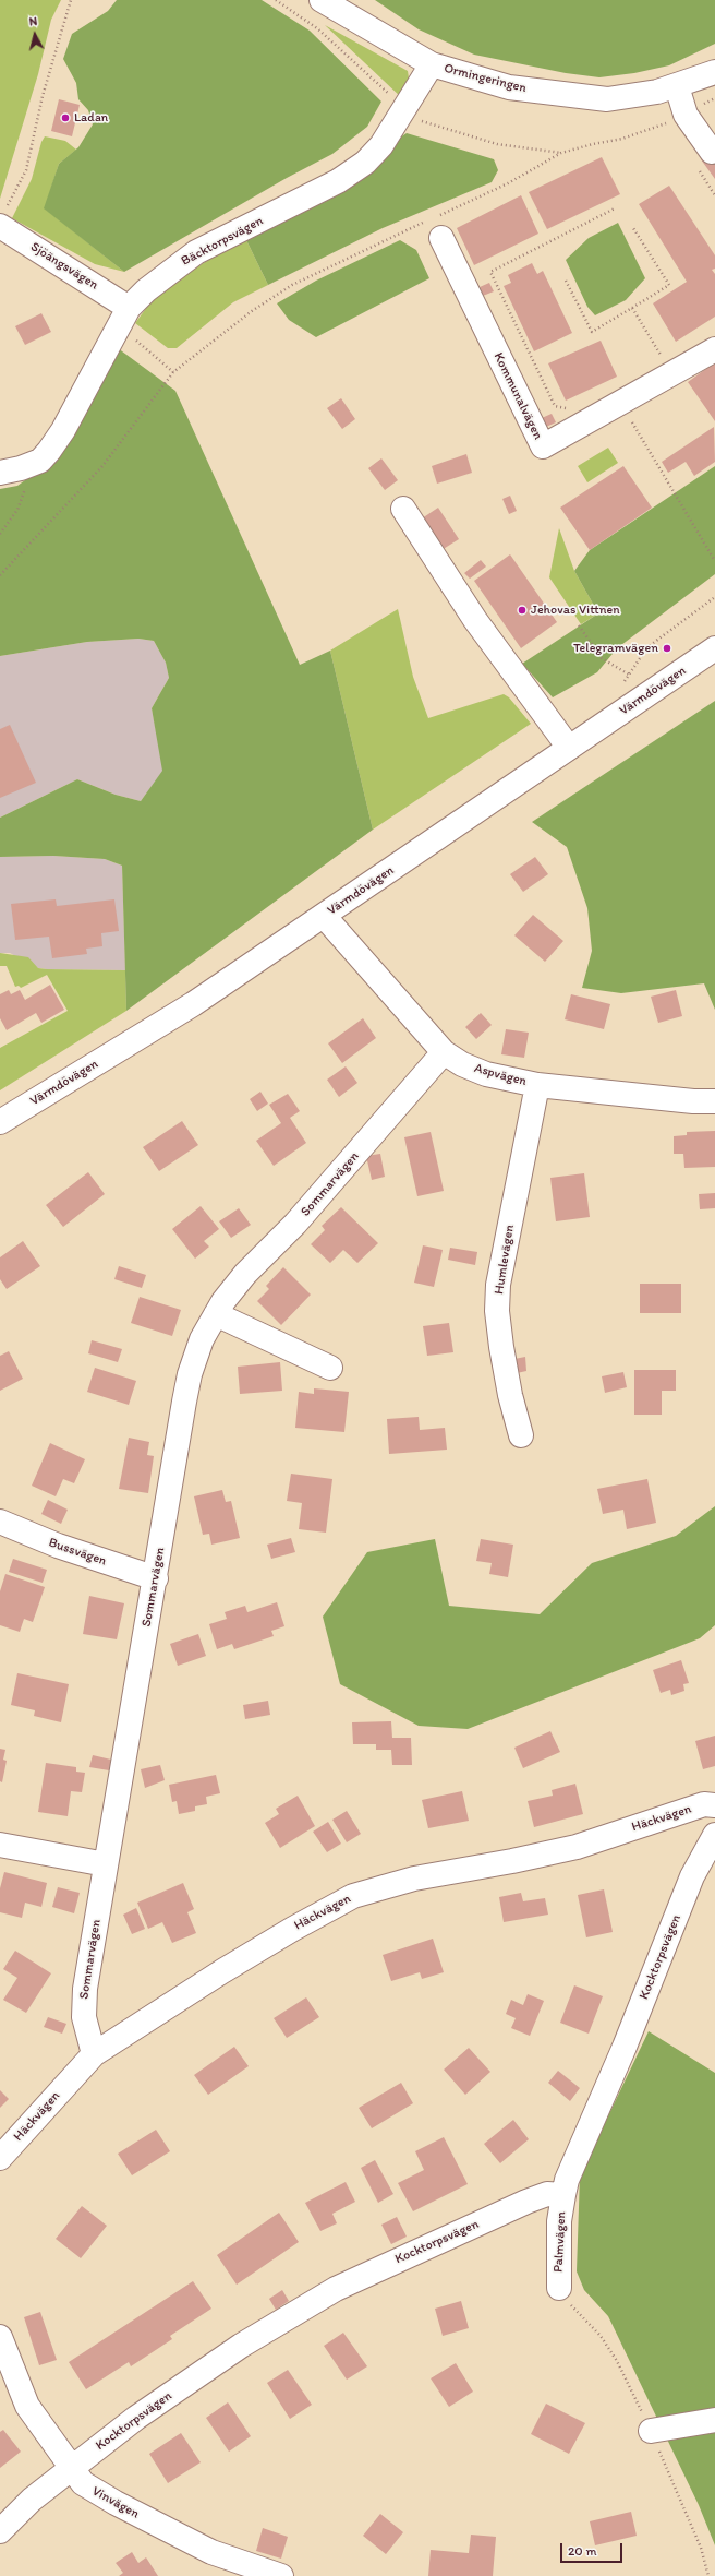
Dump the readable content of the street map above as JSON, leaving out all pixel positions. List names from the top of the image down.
{
  "streets": {
    "street": [
      "Ormingeringen",
      "Bäcktorpsvägen",
      "Sjöängsvägen",
      "Kommunalvägen",
      "Värmdövägen",
      "Aspvägen",
      "Sommarvägen",
      "Humlevägen",
      "Bussvägen",
      "Häckvägen",
      "Kocktorpsvägen",
      "Palmvägen",
      "Vinvägen"
    ]
  },
  "crossings": [
    ["Ormingeringen", "Bäcktorpsvägen"],
    ["Bäcktorpsvägen", "Sjöängsvägen"],
    ["Värmdövägen", "Aspvägen"],
    ["Aspvägen", "Sommarvägen"],
    ["Aspvägen", "Humlevägen"],
    ["Sommarvägen", "Bussvägen"],
    ["Sommarvägen", "Häckvägen"],
    ["Kocktorpsvägen", "Palmvägen"],
    ["Kocktorpsvägen", "Vinvägen"]
  ],
  "places": ["Ladan", "Jehovas Vittnen", "Telegramvägen"],
  "scale_bar": "20 m",
  "north": "top"
}
